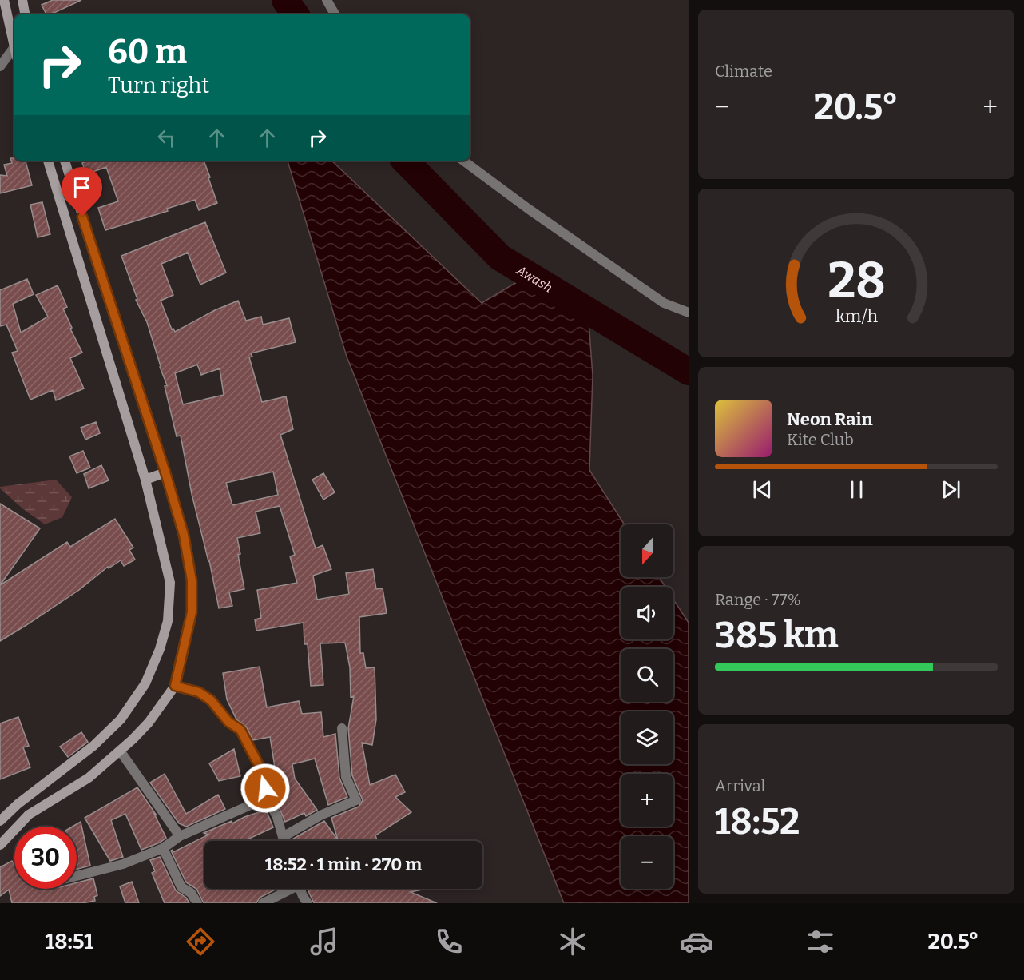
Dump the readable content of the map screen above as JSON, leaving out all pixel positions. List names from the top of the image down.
{
  "water": ["Awash"],
  "north": "bottom",
  "page": {
    "tile": [
      "Climate",
      ["Range · 77%", "385 km"],
      ["Arrival", "18:52"]
    ],
    "turn": ["60 m", "Turn right"],
    "heat": ["−", "20.5°", "+"],
    "song": ["Neon Rain", "Kite Club"],
    "map_buttons": ["+", "−"],
    "limit": "30",
    "trip": "18:52 · 1 min · 270 m",
    "tabs": ["18:51", "20.5°"],
    "gauge": ["28", "km/h"]
  }
}
